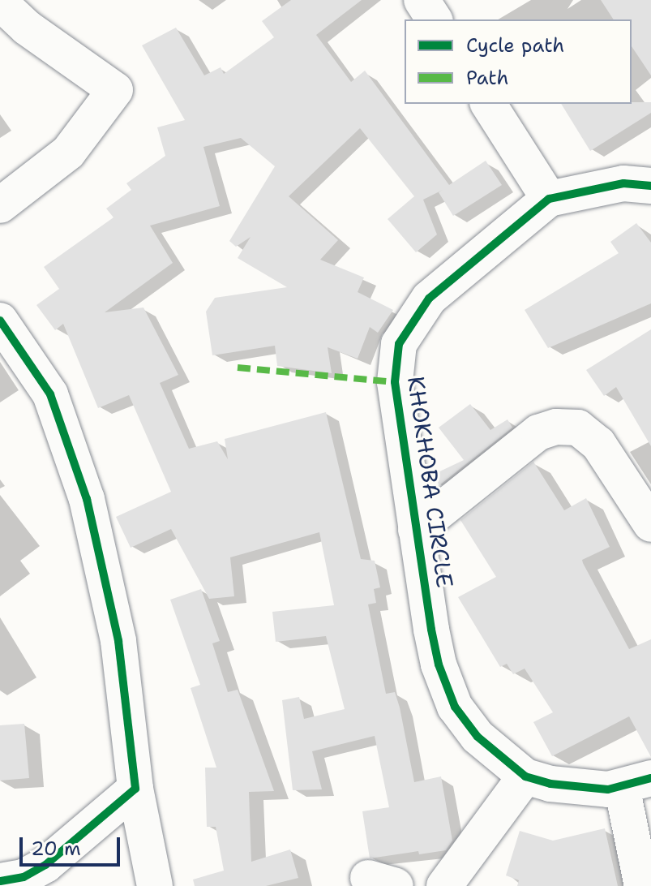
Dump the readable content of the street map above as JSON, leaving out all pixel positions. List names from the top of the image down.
{
  "streets": {
    "street": ["KHOKHOBA CIRCLE"]
  },
  "legend": ["Cycle path", "Path"],
  "scale_bar": "20 m"
}
